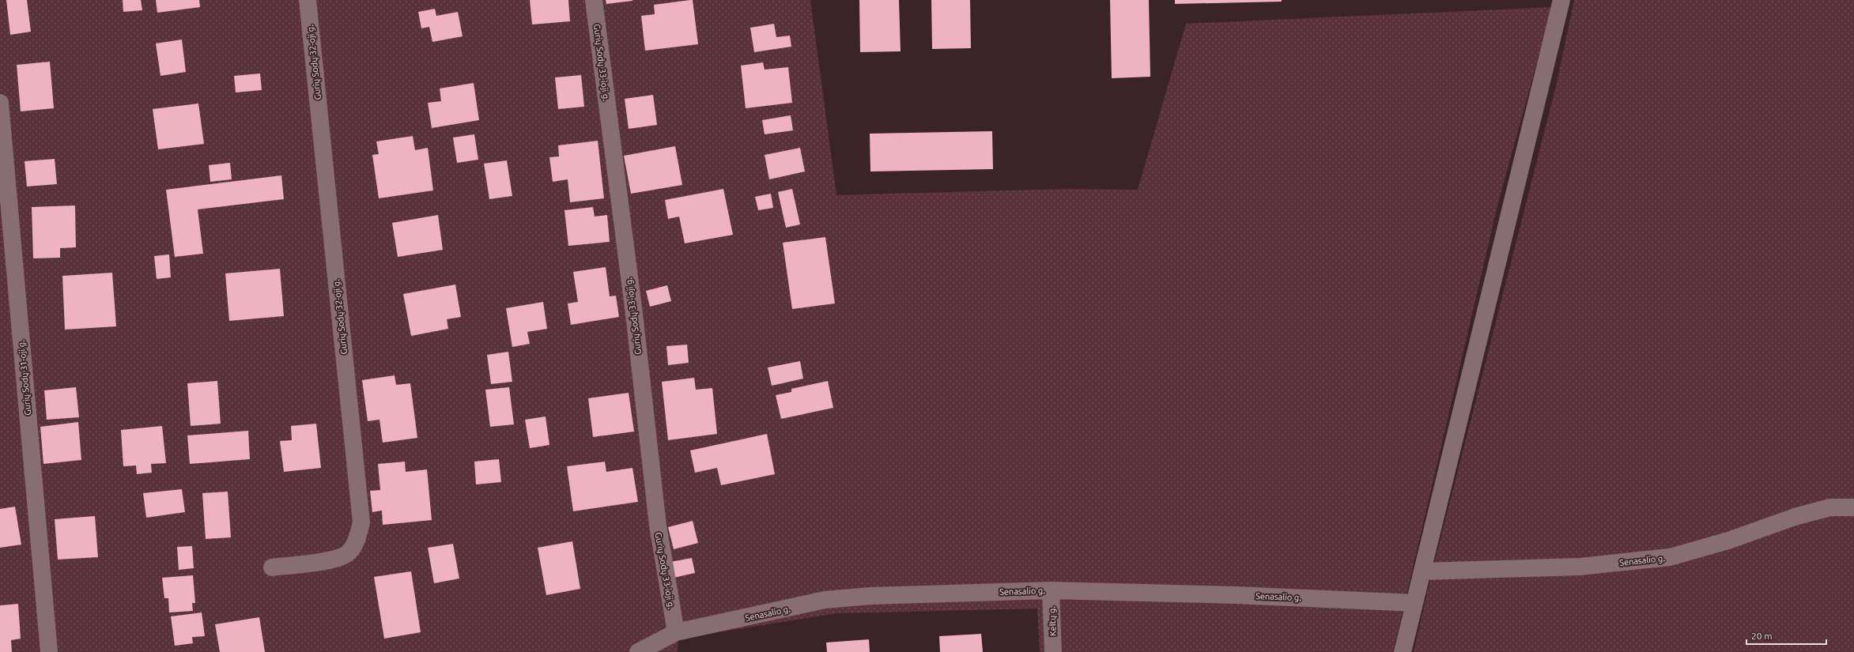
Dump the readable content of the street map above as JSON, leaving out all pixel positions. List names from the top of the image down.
{
  "streets": {
    "street": [
      "Gurių Sodų 32-oji g.",
      "Gurių Sodų 33-ioji g.",
      "Gurių Sodų 31-oji g.",
      "Senasalio g.",
      "Keltų g."
    ]
  },
  "crossings": [
    ["Gurių Sodų 33-ioji g.", "Senasalio g."],
    ["Senasalio g.", "Keltų g."]
  ],
  "scale_bar": "20 m"
}
